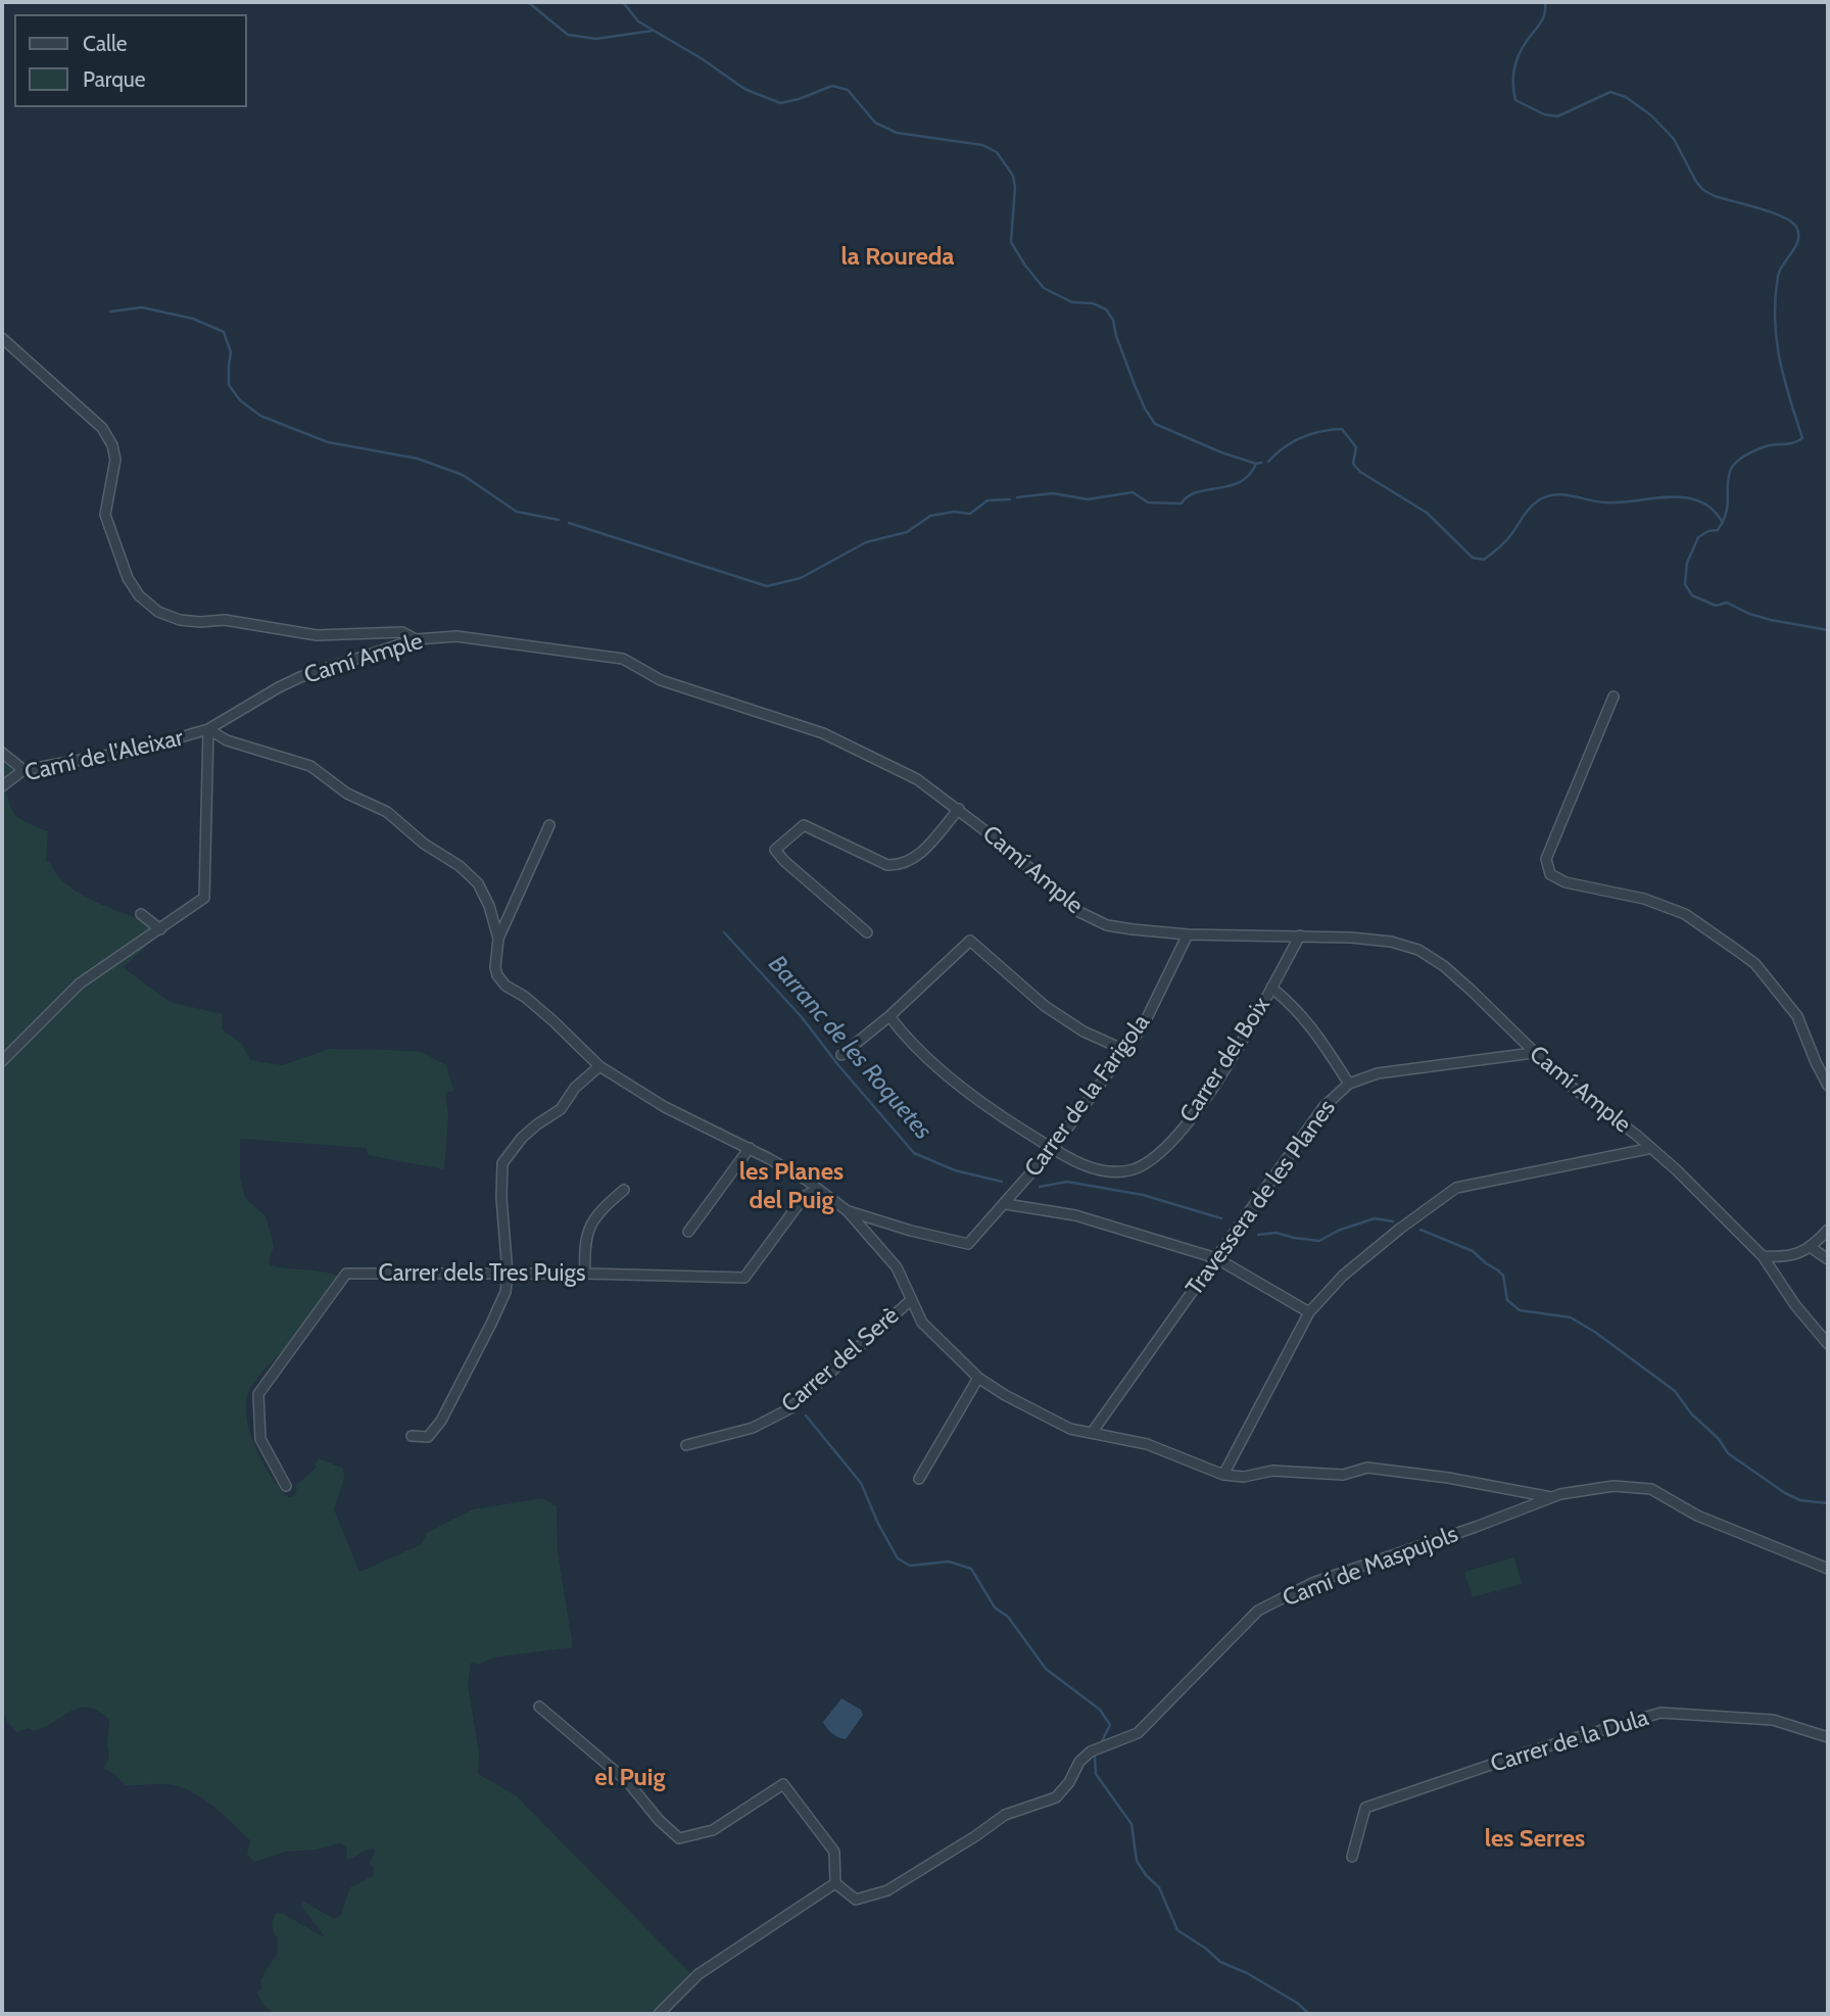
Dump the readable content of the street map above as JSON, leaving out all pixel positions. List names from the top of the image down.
{
  "streets": {
    "street": [
      "Camí Ample",
      "Camí de l'Aleixar",
      "Carrer del Boix",
      "Carrer de la Farigola",
      "Travessera de les Planes",
      "Carrer dels Tres Puigs",
      "Carrer del Serè",
      "Camí de Maspujols",
      "Carrer de la Dula"
    ]
  },
  "crossings": [
    ["Camí Ample", "Camí de l'Aleixar"],
    ["Camí Ample", "Carrer del Boix"],
    ["Camí Ample", "Carrer de la Farigola"],
    ["Camí Ample", "Travessera de les Planes"],
    ["Carrer del Boix", "Carrer de la Farigola"]
  ],
  "districts": [
    "la Roureda",
    "les Planes del Puig",
    "el Puig",
    "les Serres"
  ],
  "water": ["Barranc de les Roquetes"],
  "legend": ["Calle", "Parque"]
}
